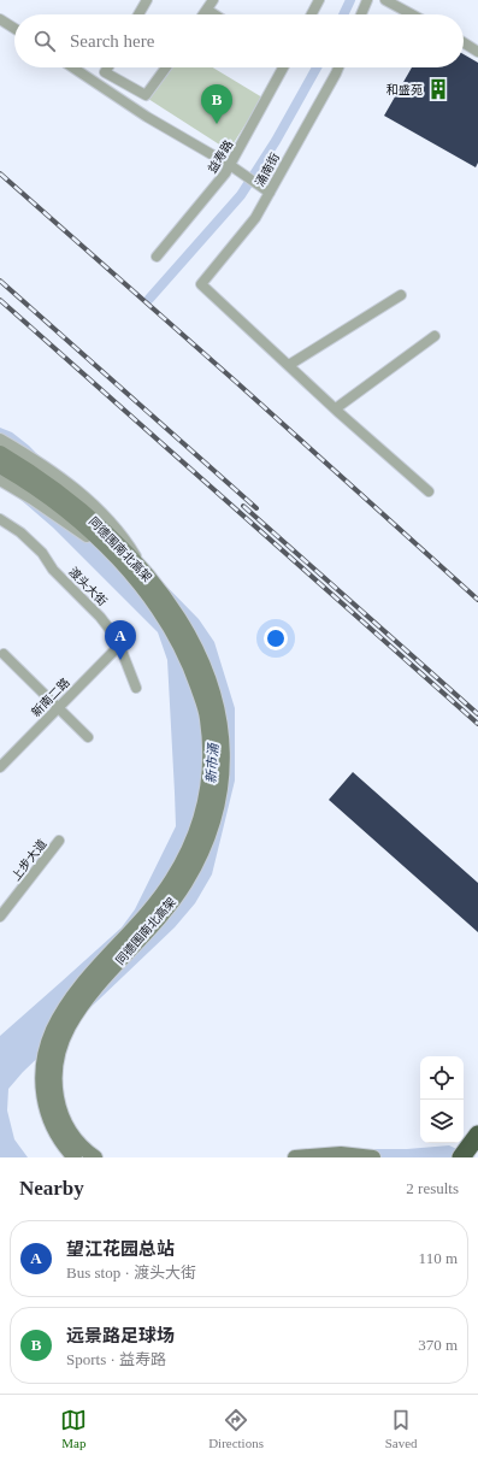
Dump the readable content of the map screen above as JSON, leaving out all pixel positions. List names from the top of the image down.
{
  "streets": {
    "main road": ["同德围南北高架"],
    "street": [
      "益寿路",
      "涌南街",
      "渡头大街",
      "新南二路",
      "上步大道"
    ]
  },
  "crossings": [
    ["渡头大街", "新南二路"]
  ],
  "water": ["新市涌"],
  "places": {
    "building": ["和盛苑"]
  },
  "page": {
    "search": "Search here",
    "pins": ["B", "A"],
    "heading": ["Nearby", "2 results"],
    "list": [
      {
        "mark": "A",
        "name": "望江花园总站",
        "note": "Bus stop · 渡头大街",
        "value": "110 m"
      },
      {
        "mark": "B",
        "name": "远景路足球场",
        "note": "Sports · 益寿路",
        "value": "370 m"
      }
    ],
    "nav": ["Map", "Directions", "Saved"]
  }
}
